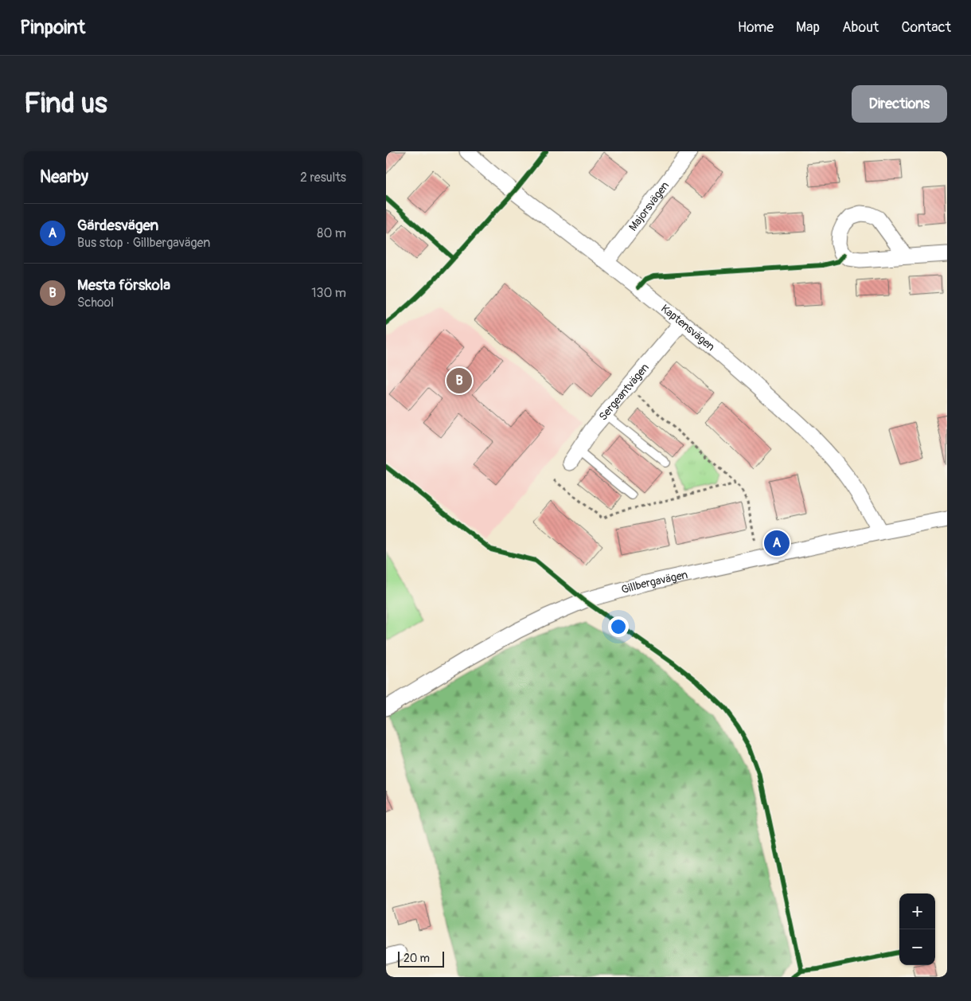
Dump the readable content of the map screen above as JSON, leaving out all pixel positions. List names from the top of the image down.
{
  "streets": {
    "street": [
      "Majorsvägen",
      "Kaptensvägen",
      "Sergeantvägen",
      "Gillbergavägen"
    ]
  },
  "crossings": [
    ["Majorsvägen", "Kaptensvägen"],
    ["Kaptensvägen", "Sergeantvägen"],
    ["Kaptensvägen", "Gillbergavägen"]
  ],
  "scale_bar": "20 m",
  "page": {
    "header": "Pinpoint",
    "nav": [
      "Home",
      "Map",
      "About",
      "Contact"
    ],
    "buttons": "Directions",
    "title": "Find us",
    "heading": ["Nearby", "2 results"],
    "list": [
      {
        "mark": "A",
        "name": "Gärdesvägen",
        "note": "Bus stop · Gillbergavägen",
        "value": "80 m"
      },
      {
        "mark": "B",
        "name": "Mesta förskola",
        "note": "School",
        "value": "130 m"
      }
    ],
    "pins": ["B", "A"],
    "map_buttons": ["+", "−"],
    "scale": "20 m"
  }
}
